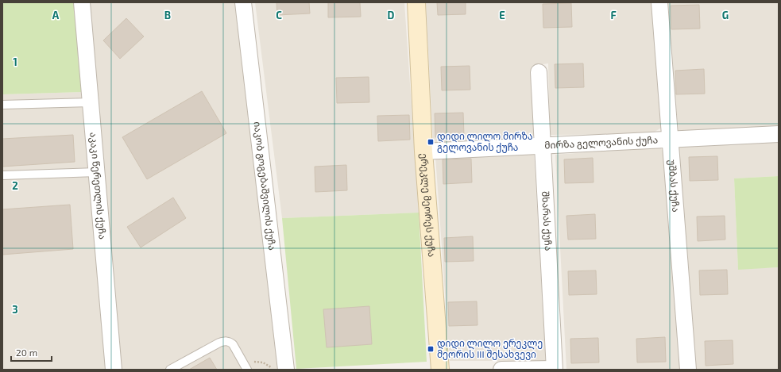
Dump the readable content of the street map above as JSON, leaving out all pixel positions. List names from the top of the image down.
{
  "streets": {
    "street": [
      "მირზა გელოვანის ქუჩა",
      "იაკობ გოგებაშვილის ქუჩა",
      "აკაკი წერეთლის ქუჩა",
      "უშბას ქუჩა",
      "ერეკლე მეორეს ქუჩა",
      "შხარას ქუჩა"
    ]
  },
  "crossings": [
    ["მირზა გელოვანის ქუჩა", "უშბას ქუჩა"],
    ["მირზა გელოვანის ქუჩა", "ერეკლე მეორეს ქუჩა"],
    ["მირზა გელოვანის ქუჩა", "შხარას ქუჩა"]
  ],
  "places": {
    "transit": ["დიდი ლილო მირზა გელოვანის ქუჩა", "დიდი ლილო ერეკლე მეორის III შესახვევი"]
  },
  "scale_bar": "20 m",
  "grid": {
    "columns": [
      "A",
      "B",
      "C",
      "D",
      "E",
      "F",
      "G"
    ],
    "rows": ["1", "2", "3"]
  }
}
